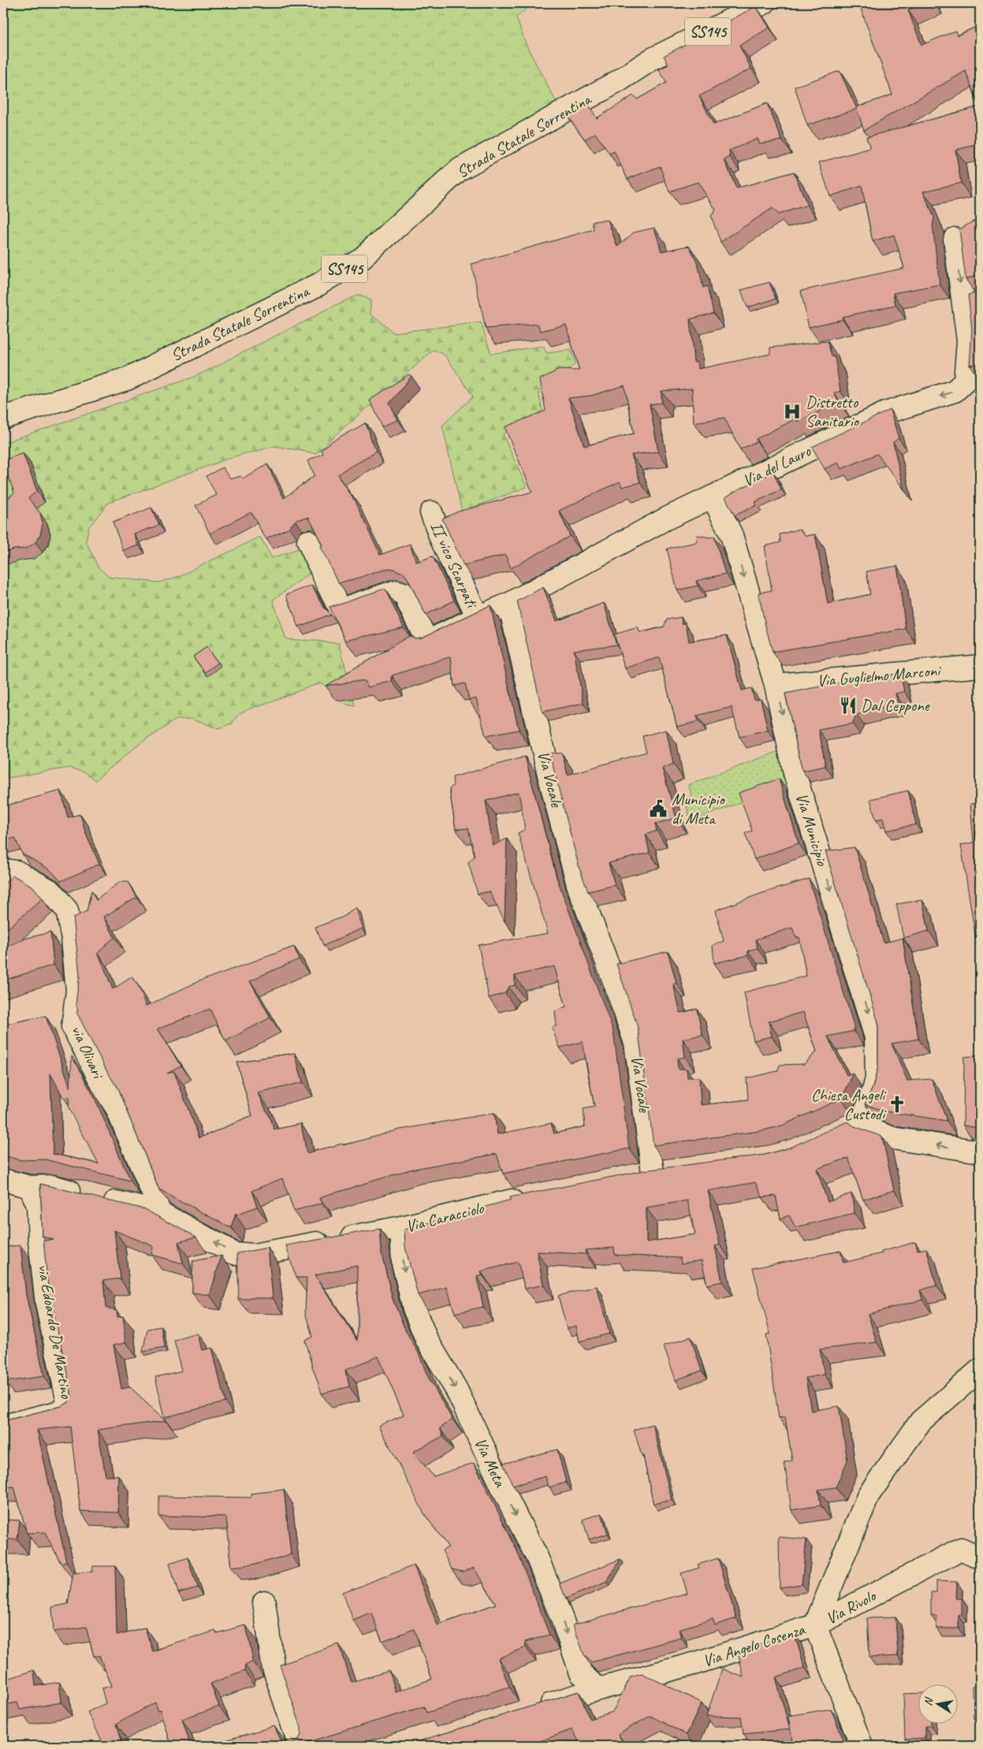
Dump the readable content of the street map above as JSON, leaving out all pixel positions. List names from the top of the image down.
{
  "streets": {
    "street": [
      "SS145",
      "Strada Statale Sorrentina",
      "Via del Lauro",
      "II vico Scarpati",
      "Via Guglielmo Marconi",
      "Via Vocale",
      "Via Municipio",
      "via Olivari",
      "Via Caracciolo",
      "via Edoardo De Martino",
      "Via Meta",
      "Via Rivolo",
      "Via Angelo Cosenza"
    ]
  },
  "crossings": [
    ["Via del Lauro", "Via Municipio"],
    ["Via Guglielmo Marconi", "Via Municipio"],
    ["via Olivari", "Via Caracciolo"],
    ["Via Caracciolo", "via Edoardo De Martino"],
    ["Via Caracciolo", "Via Meta"],
    ["Via Meta", "Via Angelo Cosenza"],
    ["Via Rivolo", "Via Angelo Cosenza"]
  ],
  "one_way": [
    "Via del Lauro",
    "Via Municipio",
    "Via Caracciolo",
    "Via Meta"
  ],
  "places": {
    "hospital": ["Distretto Sanitario"],
    "restaurant": ["Dal Ceppone"],
    "public building": ["Municipio di Meta"],
    "church": ["Chiesa Angeli Custodi"]
  },
  "north": "left"
}
